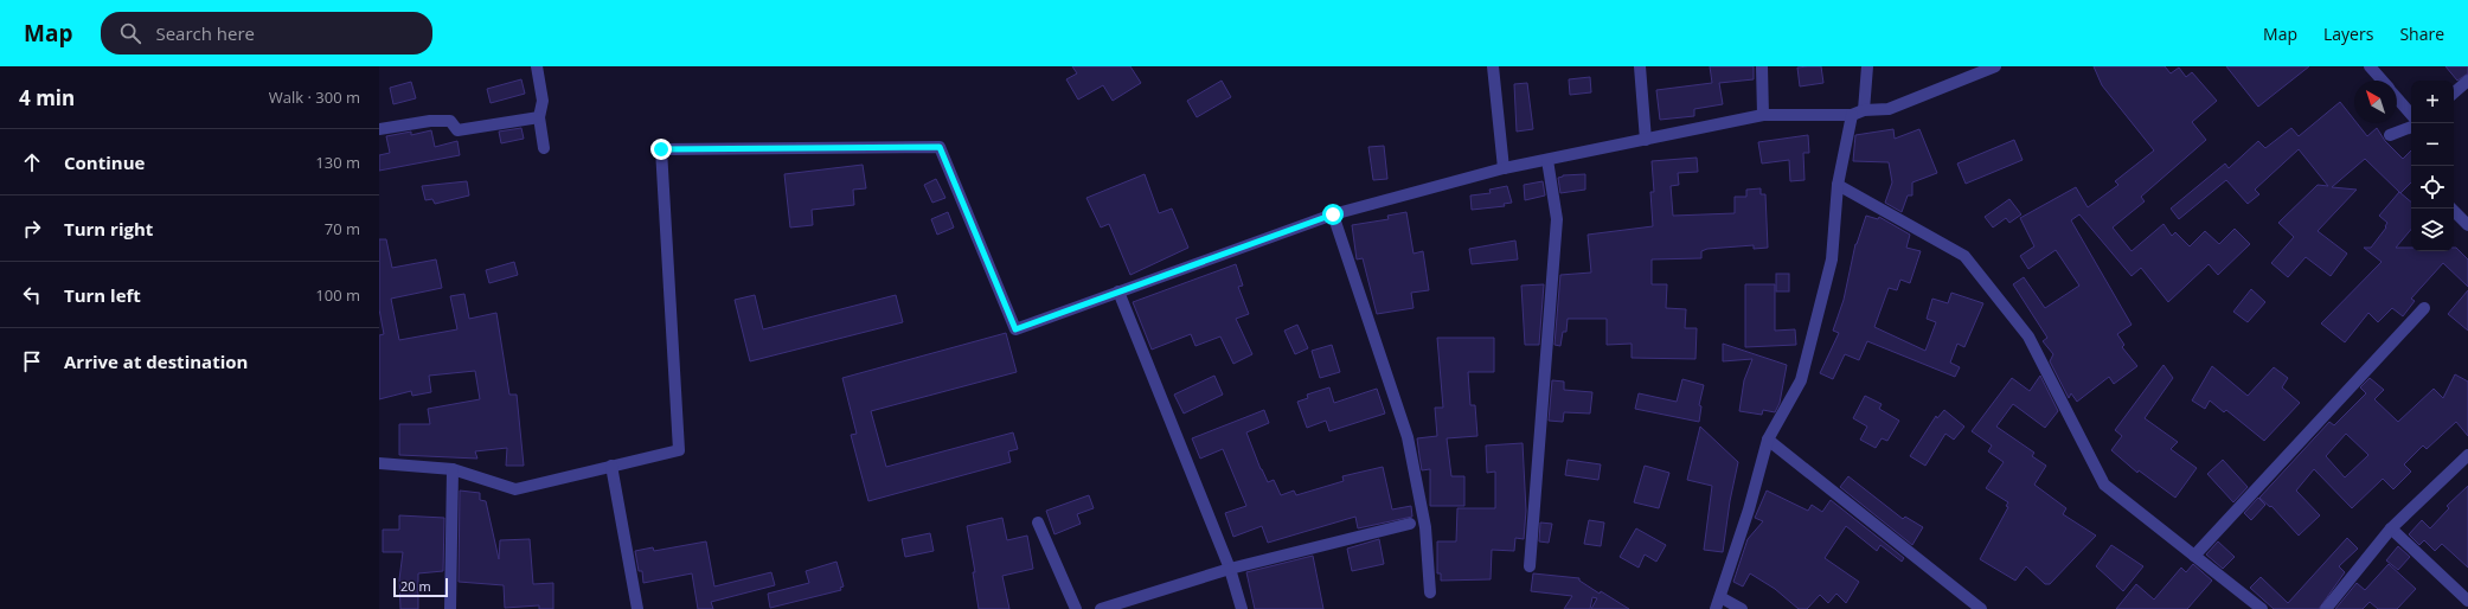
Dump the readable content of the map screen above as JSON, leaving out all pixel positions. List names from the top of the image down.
{
  "scale_bar": "20 m",
  "north": "top left",
  "page": {
    "header": "Map",
    "search": "Search here",
    "nav": ["Map", "Layers", "Share"],
    "heading": ["4 min", "Walk · 300 m"],
    "map_buttons": ["+", "−"],
    "list": [
      ["Continue", "130 m"],
      ["Turn right", "70 m"],
      ["Turn left", "100 m"],
      "Arrive at destination"
    ],
    "scale": "20 m"
  }
}
